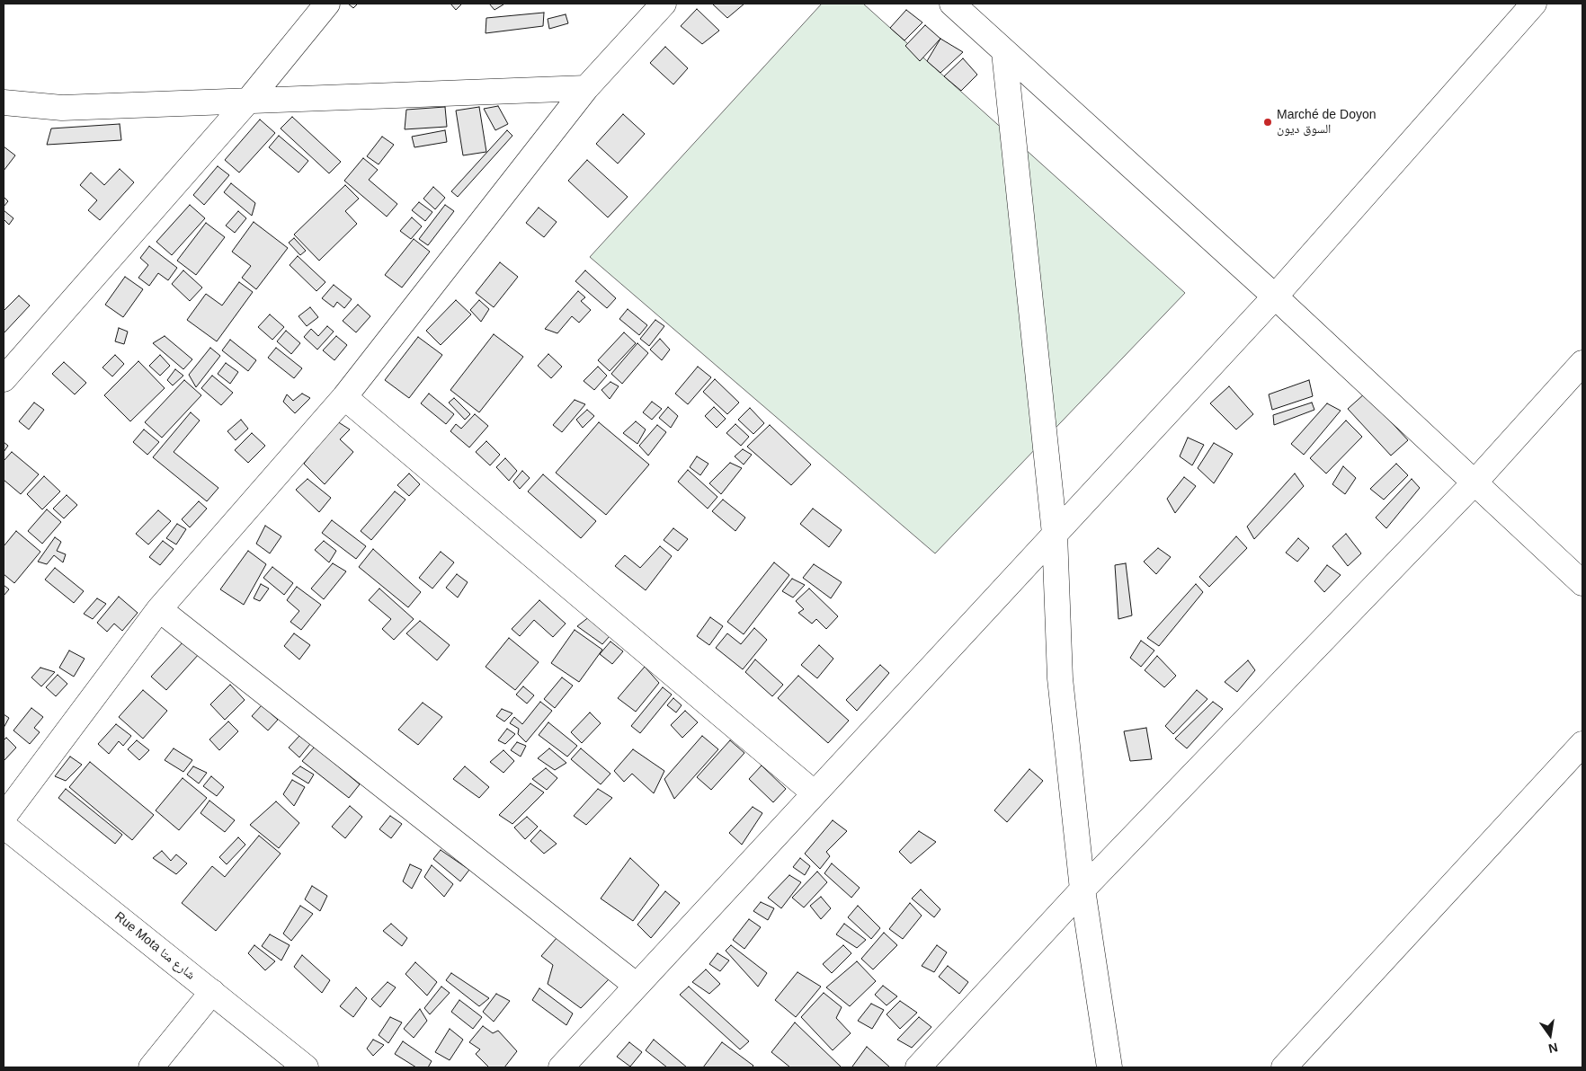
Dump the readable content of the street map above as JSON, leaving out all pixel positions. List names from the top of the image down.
{
  "streets": {
    "main road": ["Rue Mota شارع متا"]
  },
  "places": ["Marché de Doyon السوق ديون"],
  "north": "bottom"
}
